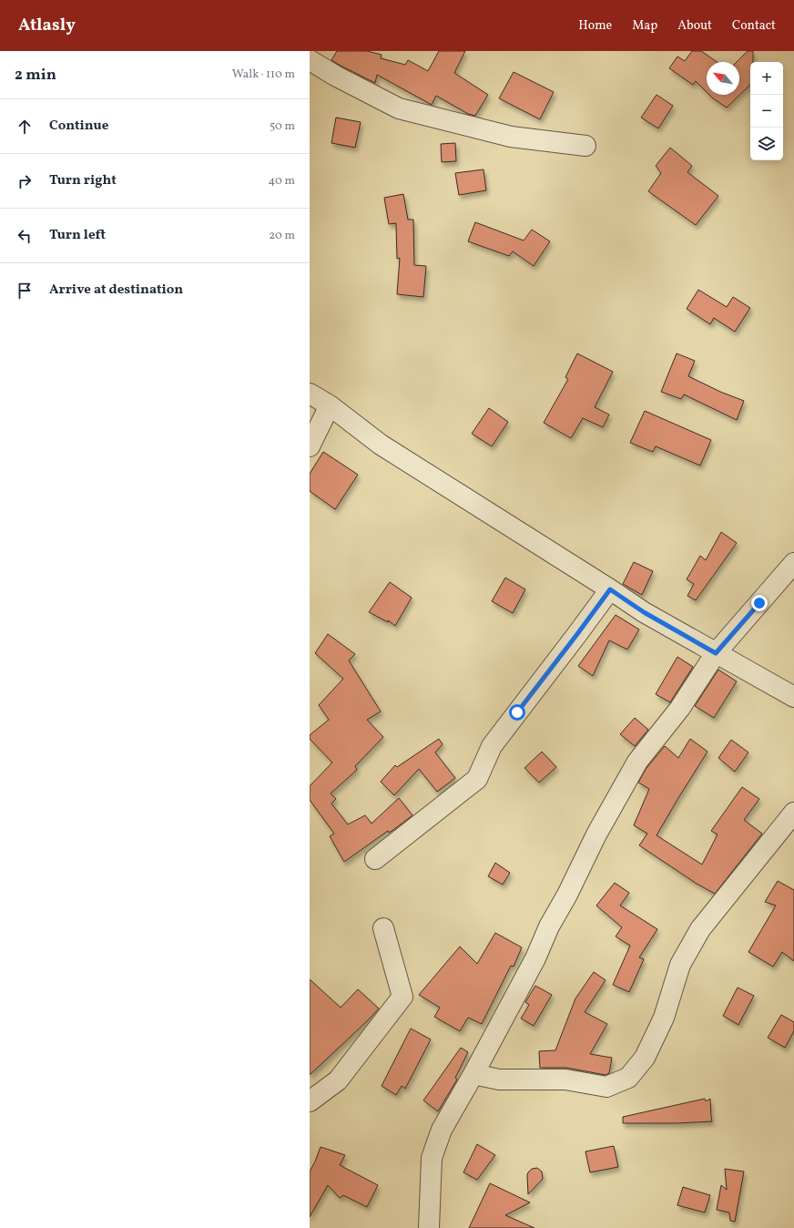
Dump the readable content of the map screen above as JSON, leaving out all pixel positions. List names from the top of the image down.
{
  "north": "top left",
  "page": {
    "header": "Atlasly",
    "nav": [
      "Home",
      "Map",
      "About",
      "Contact"
    ],
    "heading": ["2 min", "Walk · 110 m"],
    "map_buttons": ["+", "−"],
    "list": [
      ["Continue", "50 m"],
      ["Turn right", "40 m"],
      ["Turn left", "20 m"],
      "Arrive at destination"
    ]
  }
}
